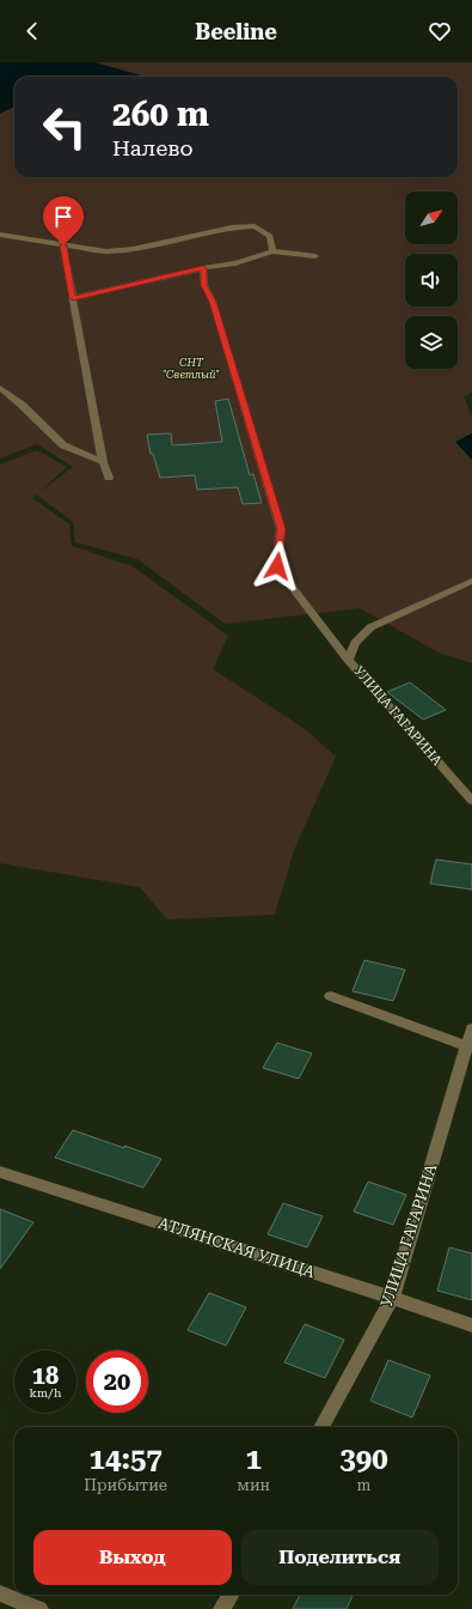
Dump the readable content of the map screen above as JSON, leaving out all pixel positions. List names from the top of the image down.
{
  "streets": {
    "street": ["УЛИЦА ГАГАРИНА", "АТЛЯНСКАЯ УЛИЦА"]
  },
  "crossings": [
    ["УЛИЦА ГАГАРИНА", "АТЛЯНСКАЯ УЛИЦА"]
  ],
  "parks": ["СНТ \"Светлый\""],
  "north": "top right",
  "page": {
    "header": "Beeline",
    "turn": ["260 m", "Налево"],
    "speed": "18 km/h",
    "limit": "20",
    "eta": [
      "14:57",
      "Прибытие",
      "1",
      "мин",
      "390",
      "m"
    ],
    "buttons": ["Выход", "Поделиться"]
  }
}
